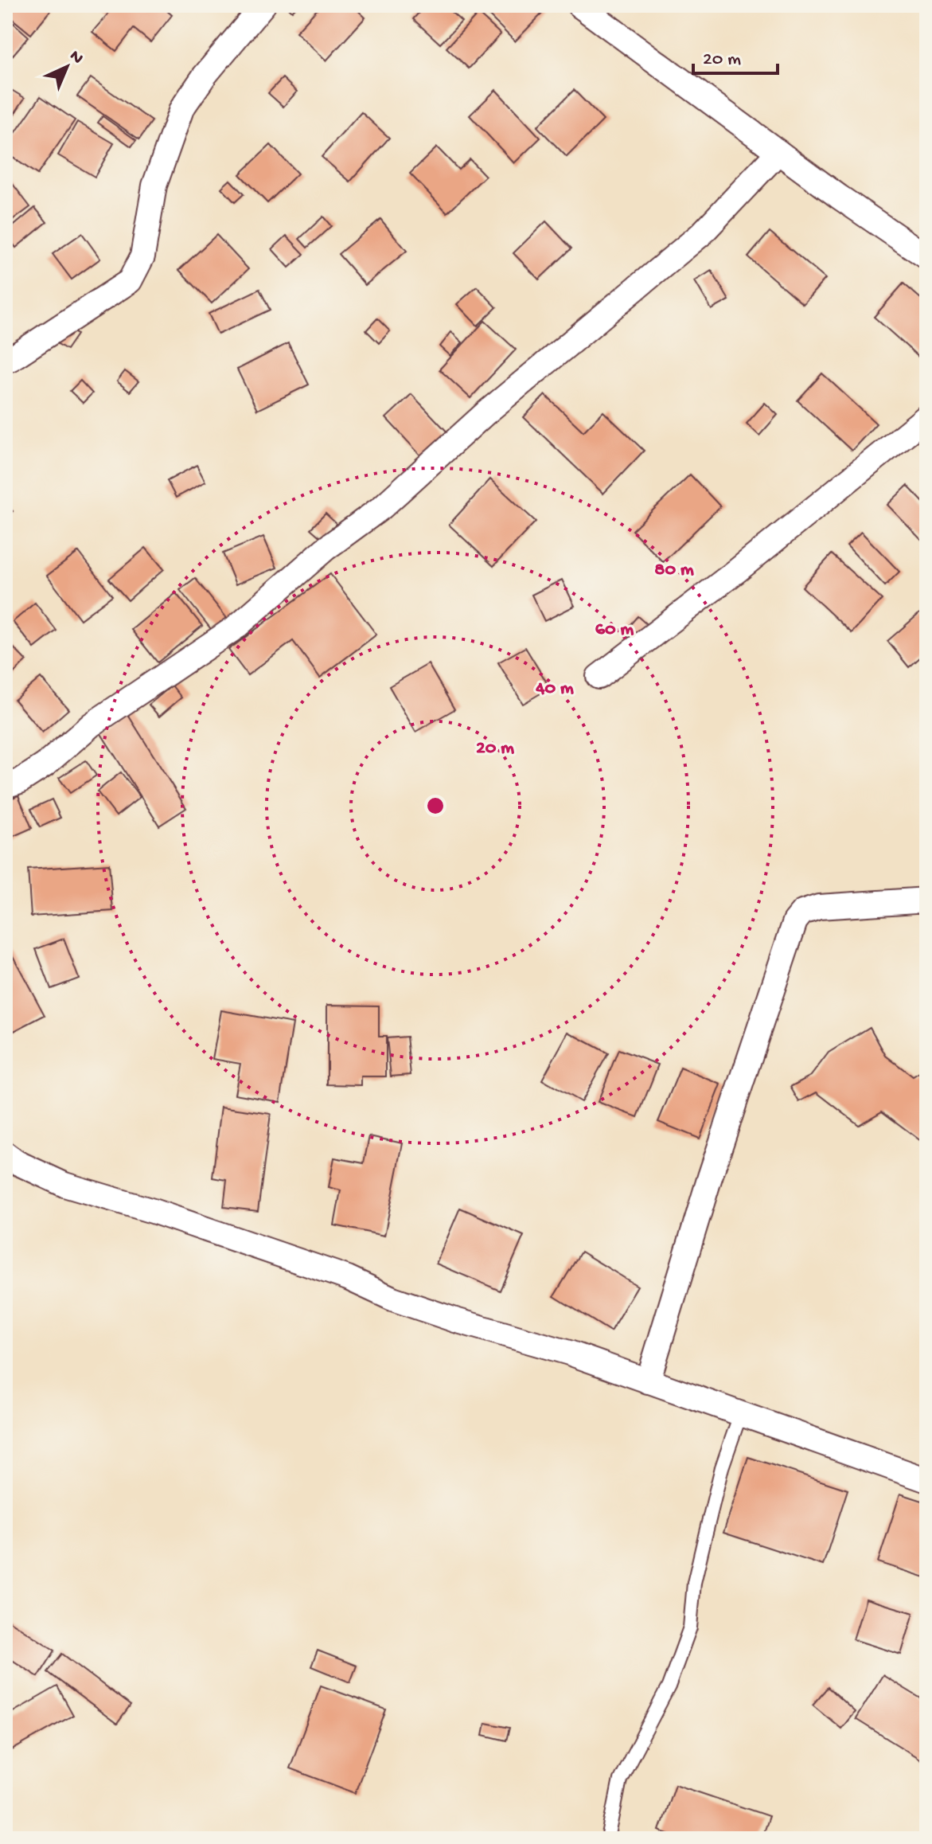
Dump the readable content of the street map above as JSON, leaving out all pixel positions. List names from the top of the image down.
{
  "scale_bar": "20 m",
  "north": "top right",
  "rings": [
    "80 m",
    "60 m",
    "40 m",
    "20 m"
  ]
}
